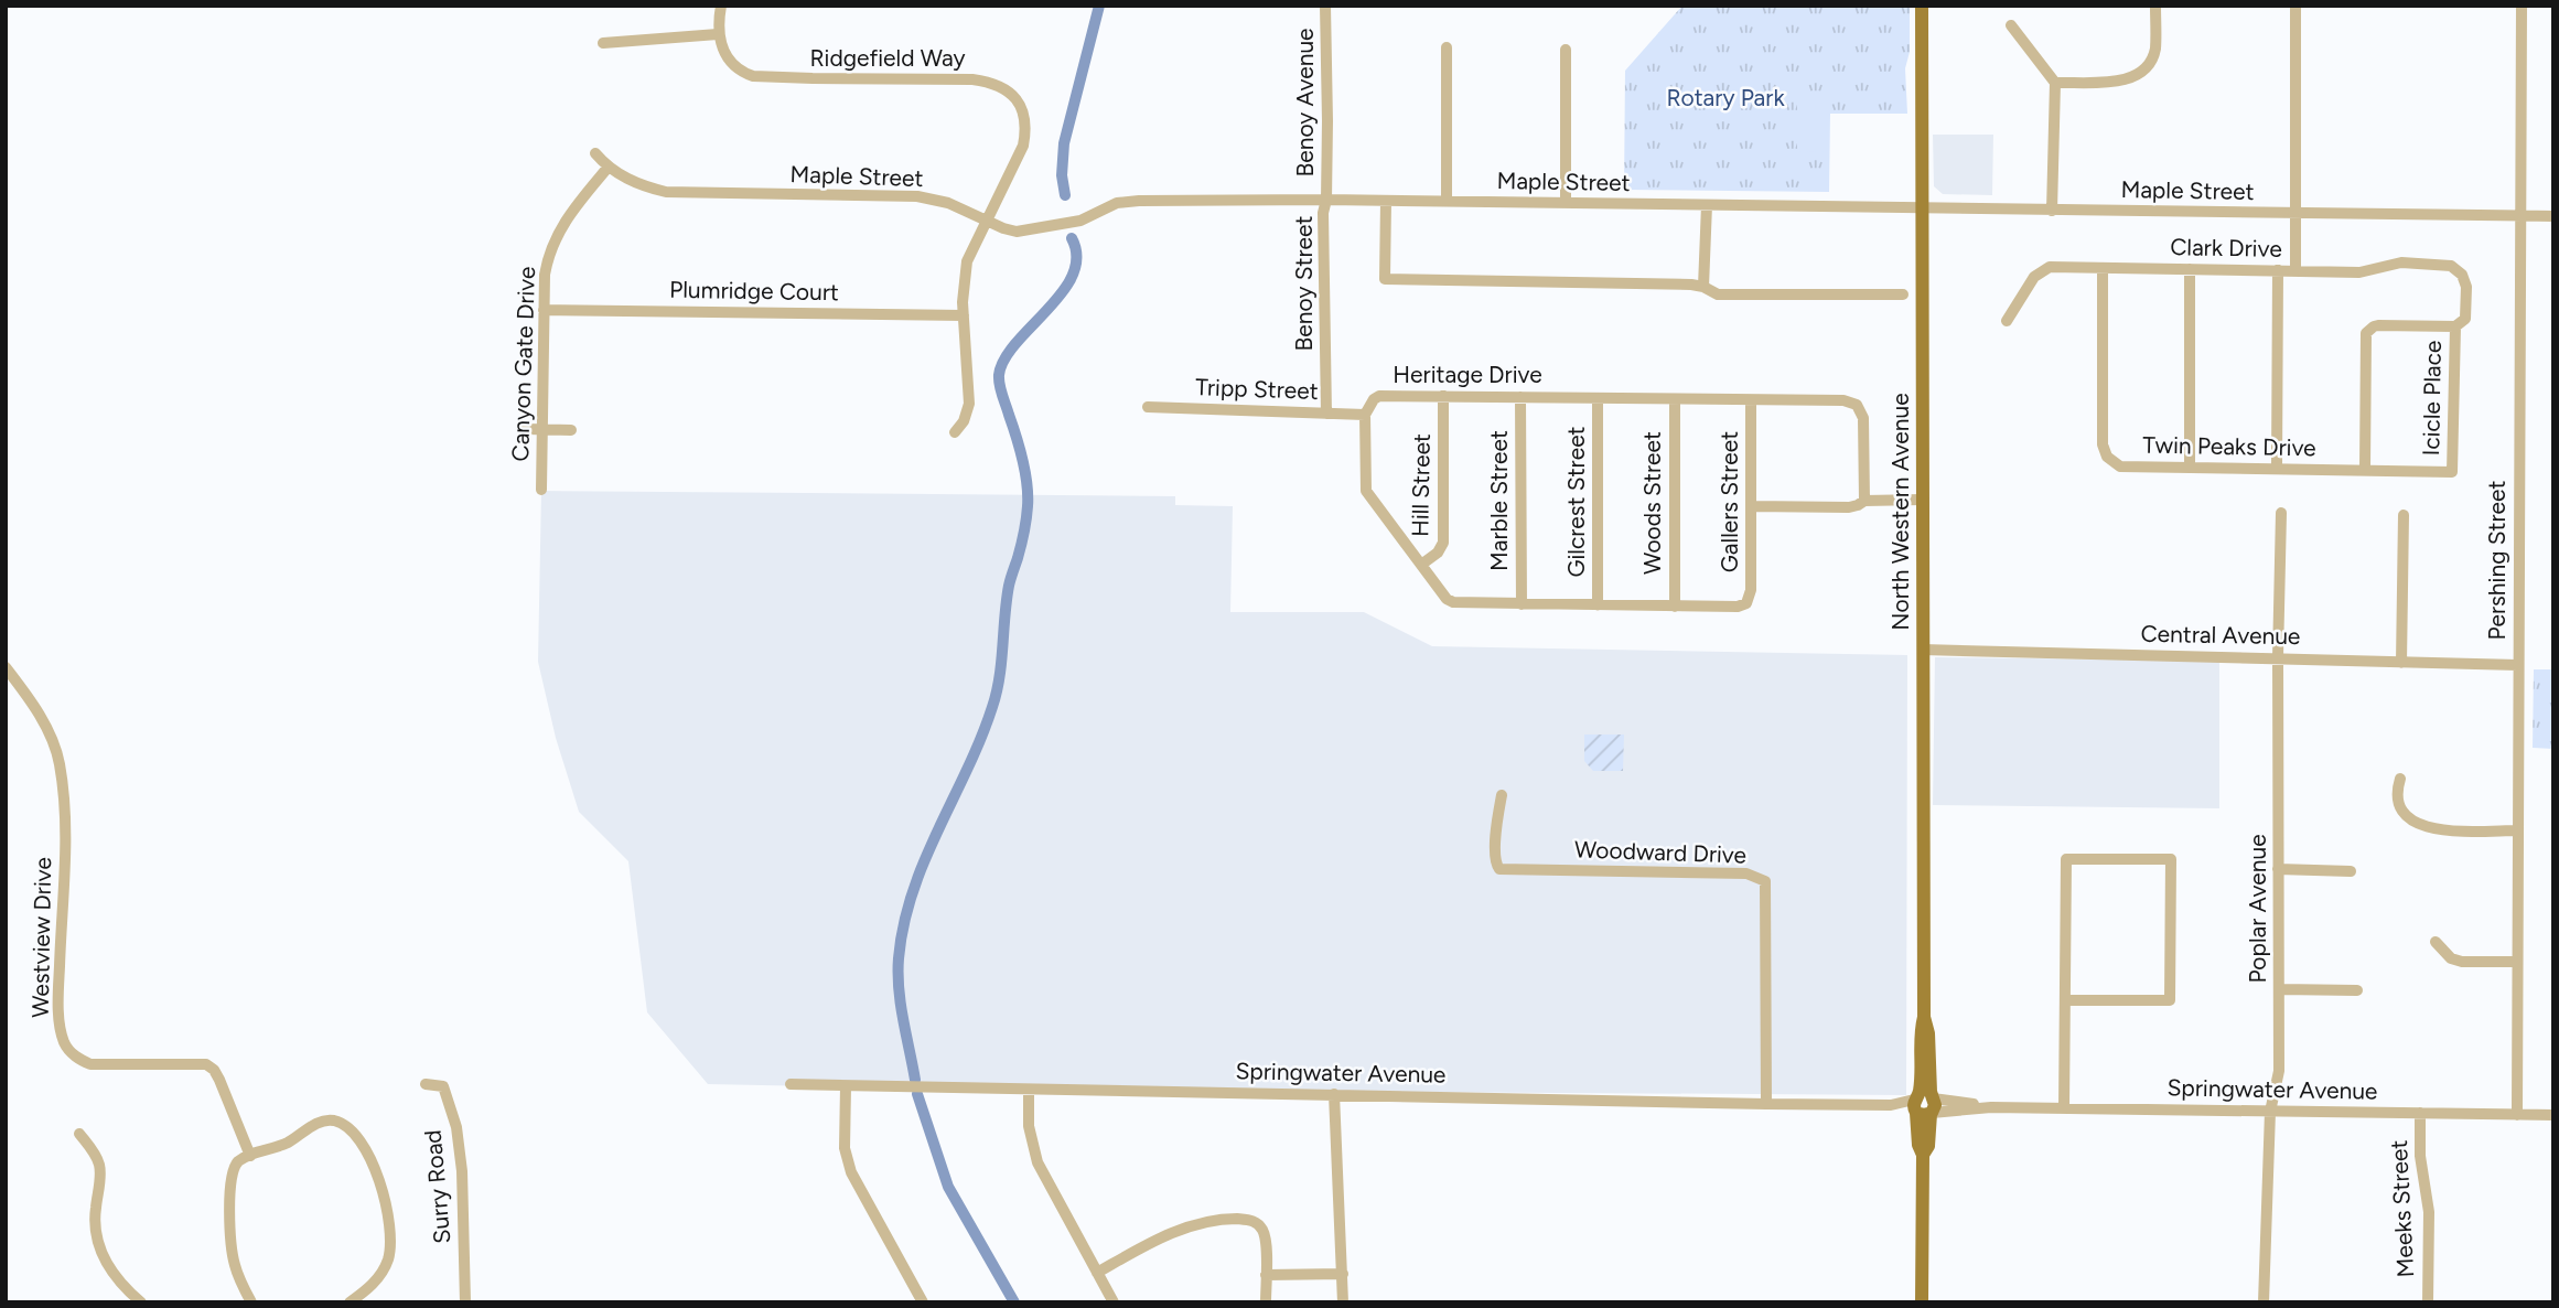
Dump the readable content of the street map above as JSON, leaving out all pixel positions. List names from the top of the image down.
{
  "streets": {
    "main road": ["North Western Avenue"],
    "street": [
      "Ridgefield Way",
      "Benoy Avenue",
      "Maple Street",
      "Clark Drive",
      "Benoy Street",
      "Plumridge Court",
      "Canyon Gate Drive",
      "Heritage Drive",
      "Tripp Street",
      "Icicle Place",
      "Twin Peaks Drive",
      "Hill Street",
      "Marble Street",
      "Gilcrest Street",
      "Gallers Street",
      "Woods Street",
      "Pershing Street",
      "Central Avenue",
      "Woodward Drive",
      "Poplar Avenue",
      "Westview Drive",
      "Springwater Avenue",
      "Surry Road",
      "Meeks Street"
    ]
  },
  "crossings": [
    ["Ridgefield Way", "Maple Street"],
    ["Ridgefield Way", "Plumridge Court"],
    ["Benoy Avenue", "Maple Street"],
    ["Benoy Avenue", "Benoy Street"],
    ["Maple Street", "Benoy Street"],
    ["Maple Street", "Canyon Gate Drive"],
    ["Maple Street", "North Western Avenue"],
    ["Maple Street", "Pershing Street"],
    ["Clark Drive", "Icicle Place"],
    ["Clark Drive", "Twin Peaks Drive"],
    ["Benoy Street", "Tripp Street"],
    ["Plumridge Court", "Canyon Gate Drive"],
    ["Heritage Drive", "Tripp Street"],
    ["Heritage Drive", "Hill Street"],
    ["Heritage Drive", "Marble Street"],
    ["Heritage Drive", "Gilcrest Street"],
    ["Heritage Drive", "Gallers Street"],
    ["Heritage Drive", "Woods Street"],
    ["Icicle Place", "Twin Peaks Drive"],
    ["Gallers Street", "Woods Street"],
    ["North Western Avenue", "Central Avenue"],
    ["North Western Avenue", "Springwater Avenue"],
    ["Pershing Street", "Central Avenue"],
    ["Pershing Street", "Springwater Avenue"],
    ["Central Avenue", "Poplar Avenue"],
    ["Woodward Drive", "Springwater Avenue"],
    ["Poplar Avenue", "Springwater Avenue"],
    ["Springwater Avenue", "Meeks Street"]
  ],
  "parks": ["Rotary Park"]
}
